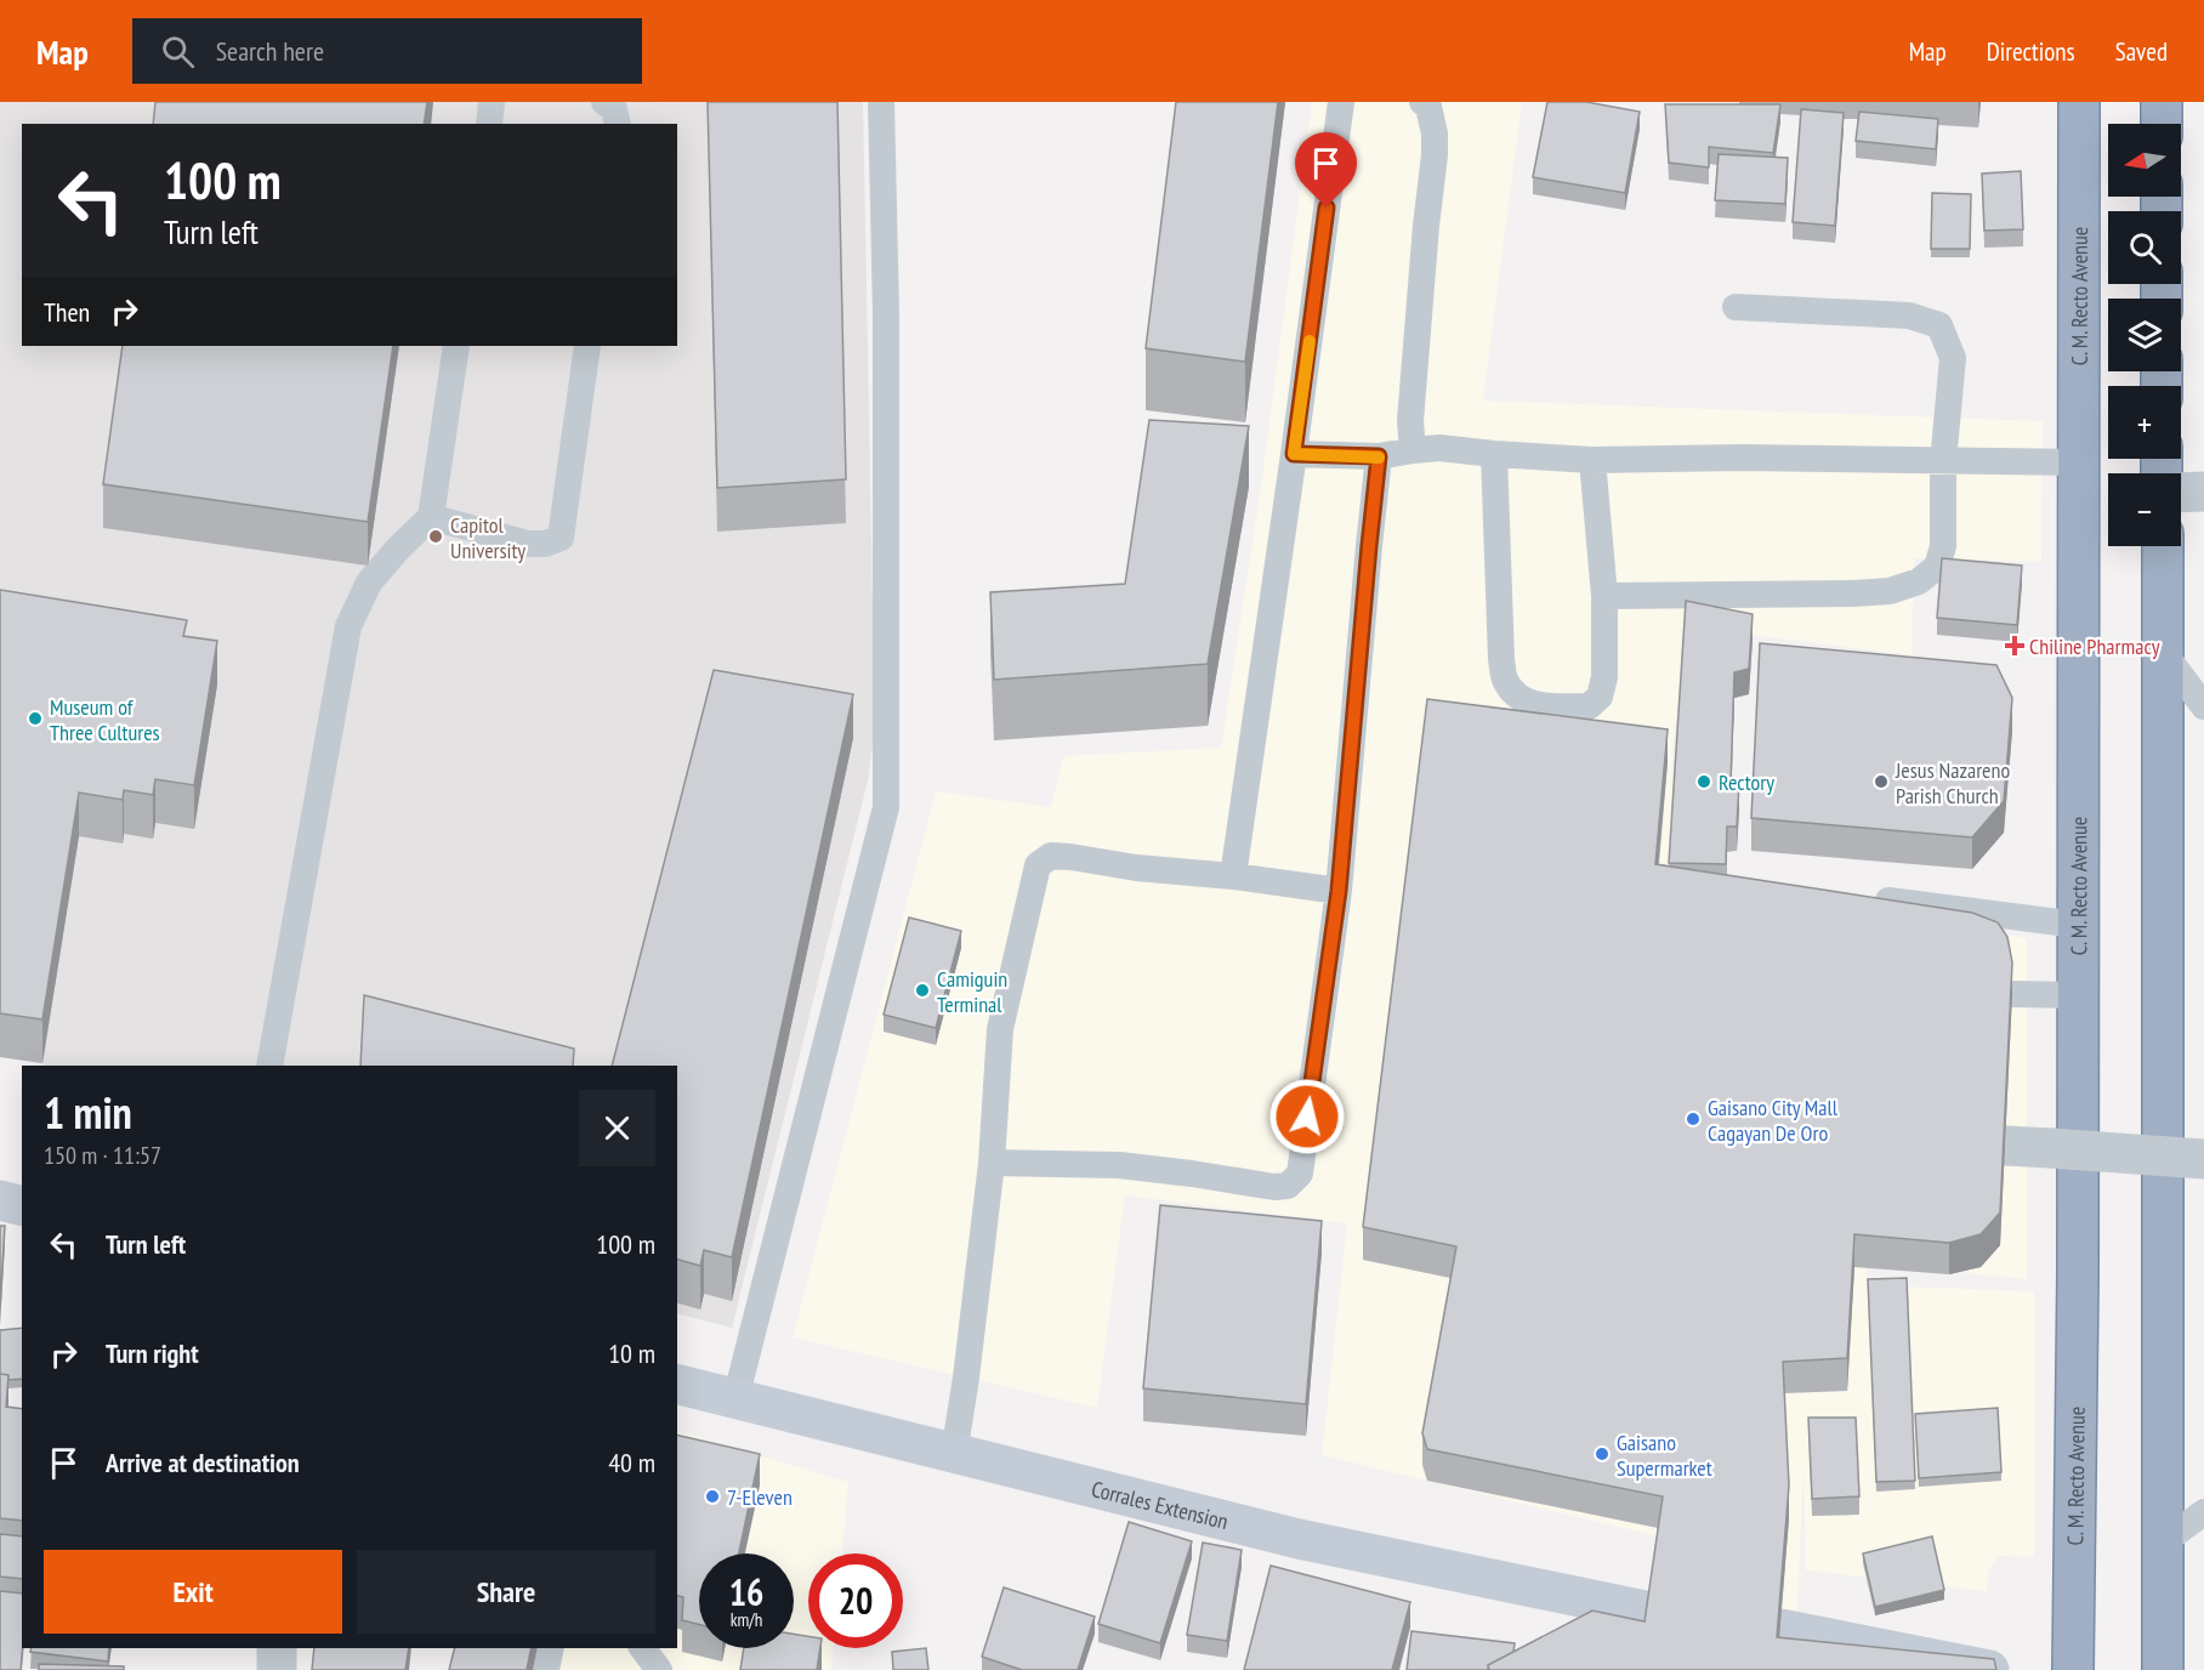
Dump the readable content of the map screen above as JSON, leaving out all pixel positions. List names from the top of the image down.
{
  "streets": {
    "highway": ["C. M. Recto Avenue"],
    "main road": ["Corrales Extension"]
  },
  "places": {
    "other": [
      "Capitol University",
      "Museum of Three Cultures",
      "Rectory",
      "Jesus Nazareno Parish Church",
      "Camiguin Terminal",
      "Gaisano City Mall Cagayan De Oro",
      "Gaisano Supermarket",
      "7-Eleven"
    ],
    "health": ["Chiline Pharmacy"]
  },
  "north": "left",
  "page": {
    "header": "Map",
    "search": "Search here",
    "nav": ["Map", "Directions", "Saved"],
    "map_buttons": ["+", "−"],
    "turn": ["100 m", "Turn left"],
    "then": "Then",
    "heading": ["1 min", "150 m · 11:57"],
    "list": [
      {
        "name": "Turn left",
        "value": "100 m"
      },
      {
        "name": "Turn right",
        "value": "10 m"
      },
      {
        "name": "Arrive at destination",
        "value": "40 m"
      }
    ],
    "buttons": ["Exit", "Share"],
    "speed": "16 km/h",
    "limit": "20"
  }
}
